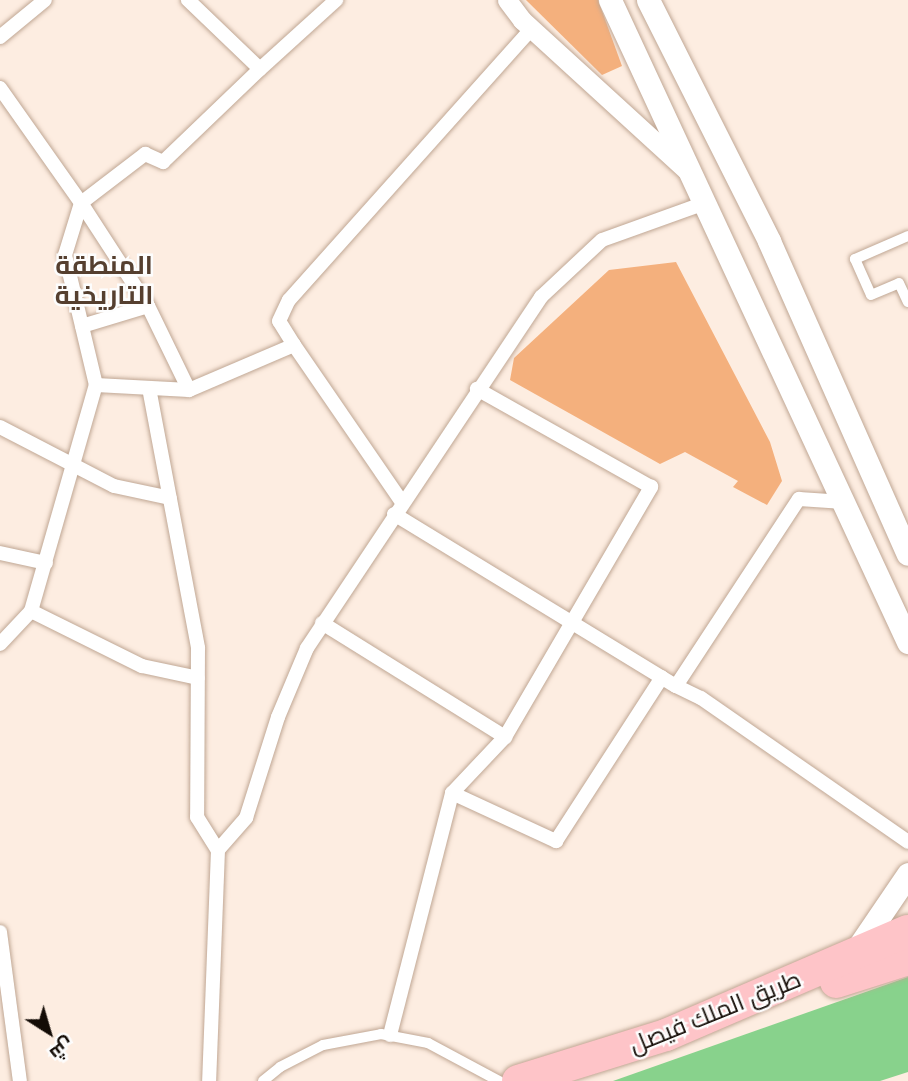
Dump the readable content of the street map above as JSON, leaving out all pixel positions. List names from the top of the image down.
{
  "streets": {
    "highway": ["طريق الملك فيصل"]
  },
  "districts": ["المنطقة التاريخية"],
  "north": "bottom right"
}
